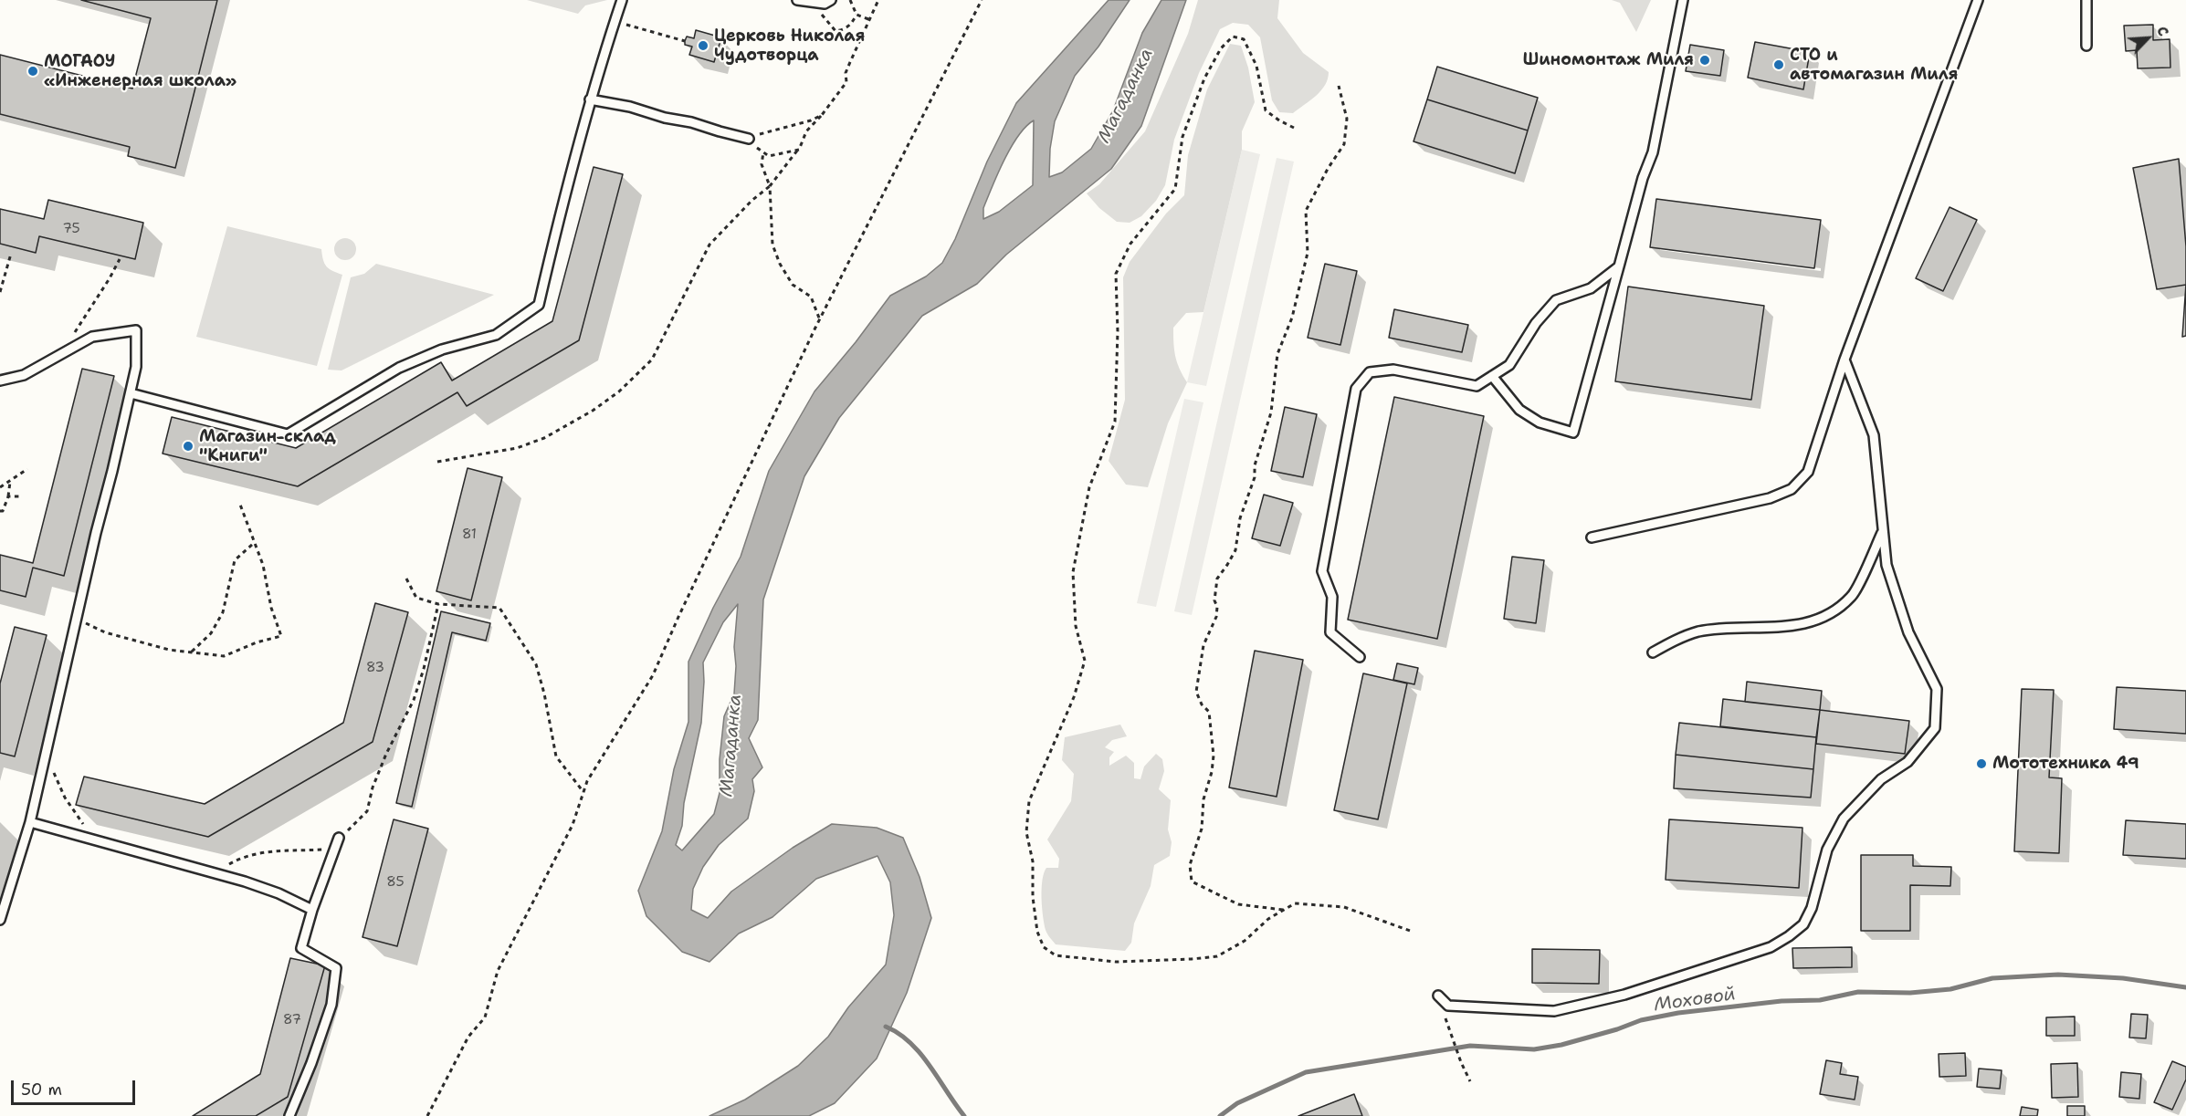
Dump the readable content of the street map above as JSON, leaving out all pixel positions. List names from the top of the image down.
{
  "water": ["Магаданка", "Моховой"],
  "places": [
    "Церковь Николая Чудотворца",
    "Шиномонтаж Миля",
    "СТО и автомагазин Миля",
    "МОГАОУ «Инженерная школа»",
    "Магазин-склад \"Книги\"",
    "Мототехника 49"
  ],
  "house_numbers": [
    "75",
    "81",
    "83",
    "85",
    "87"
  ],
  "scale_bar": "50 m",
  "north": "top right"
}
